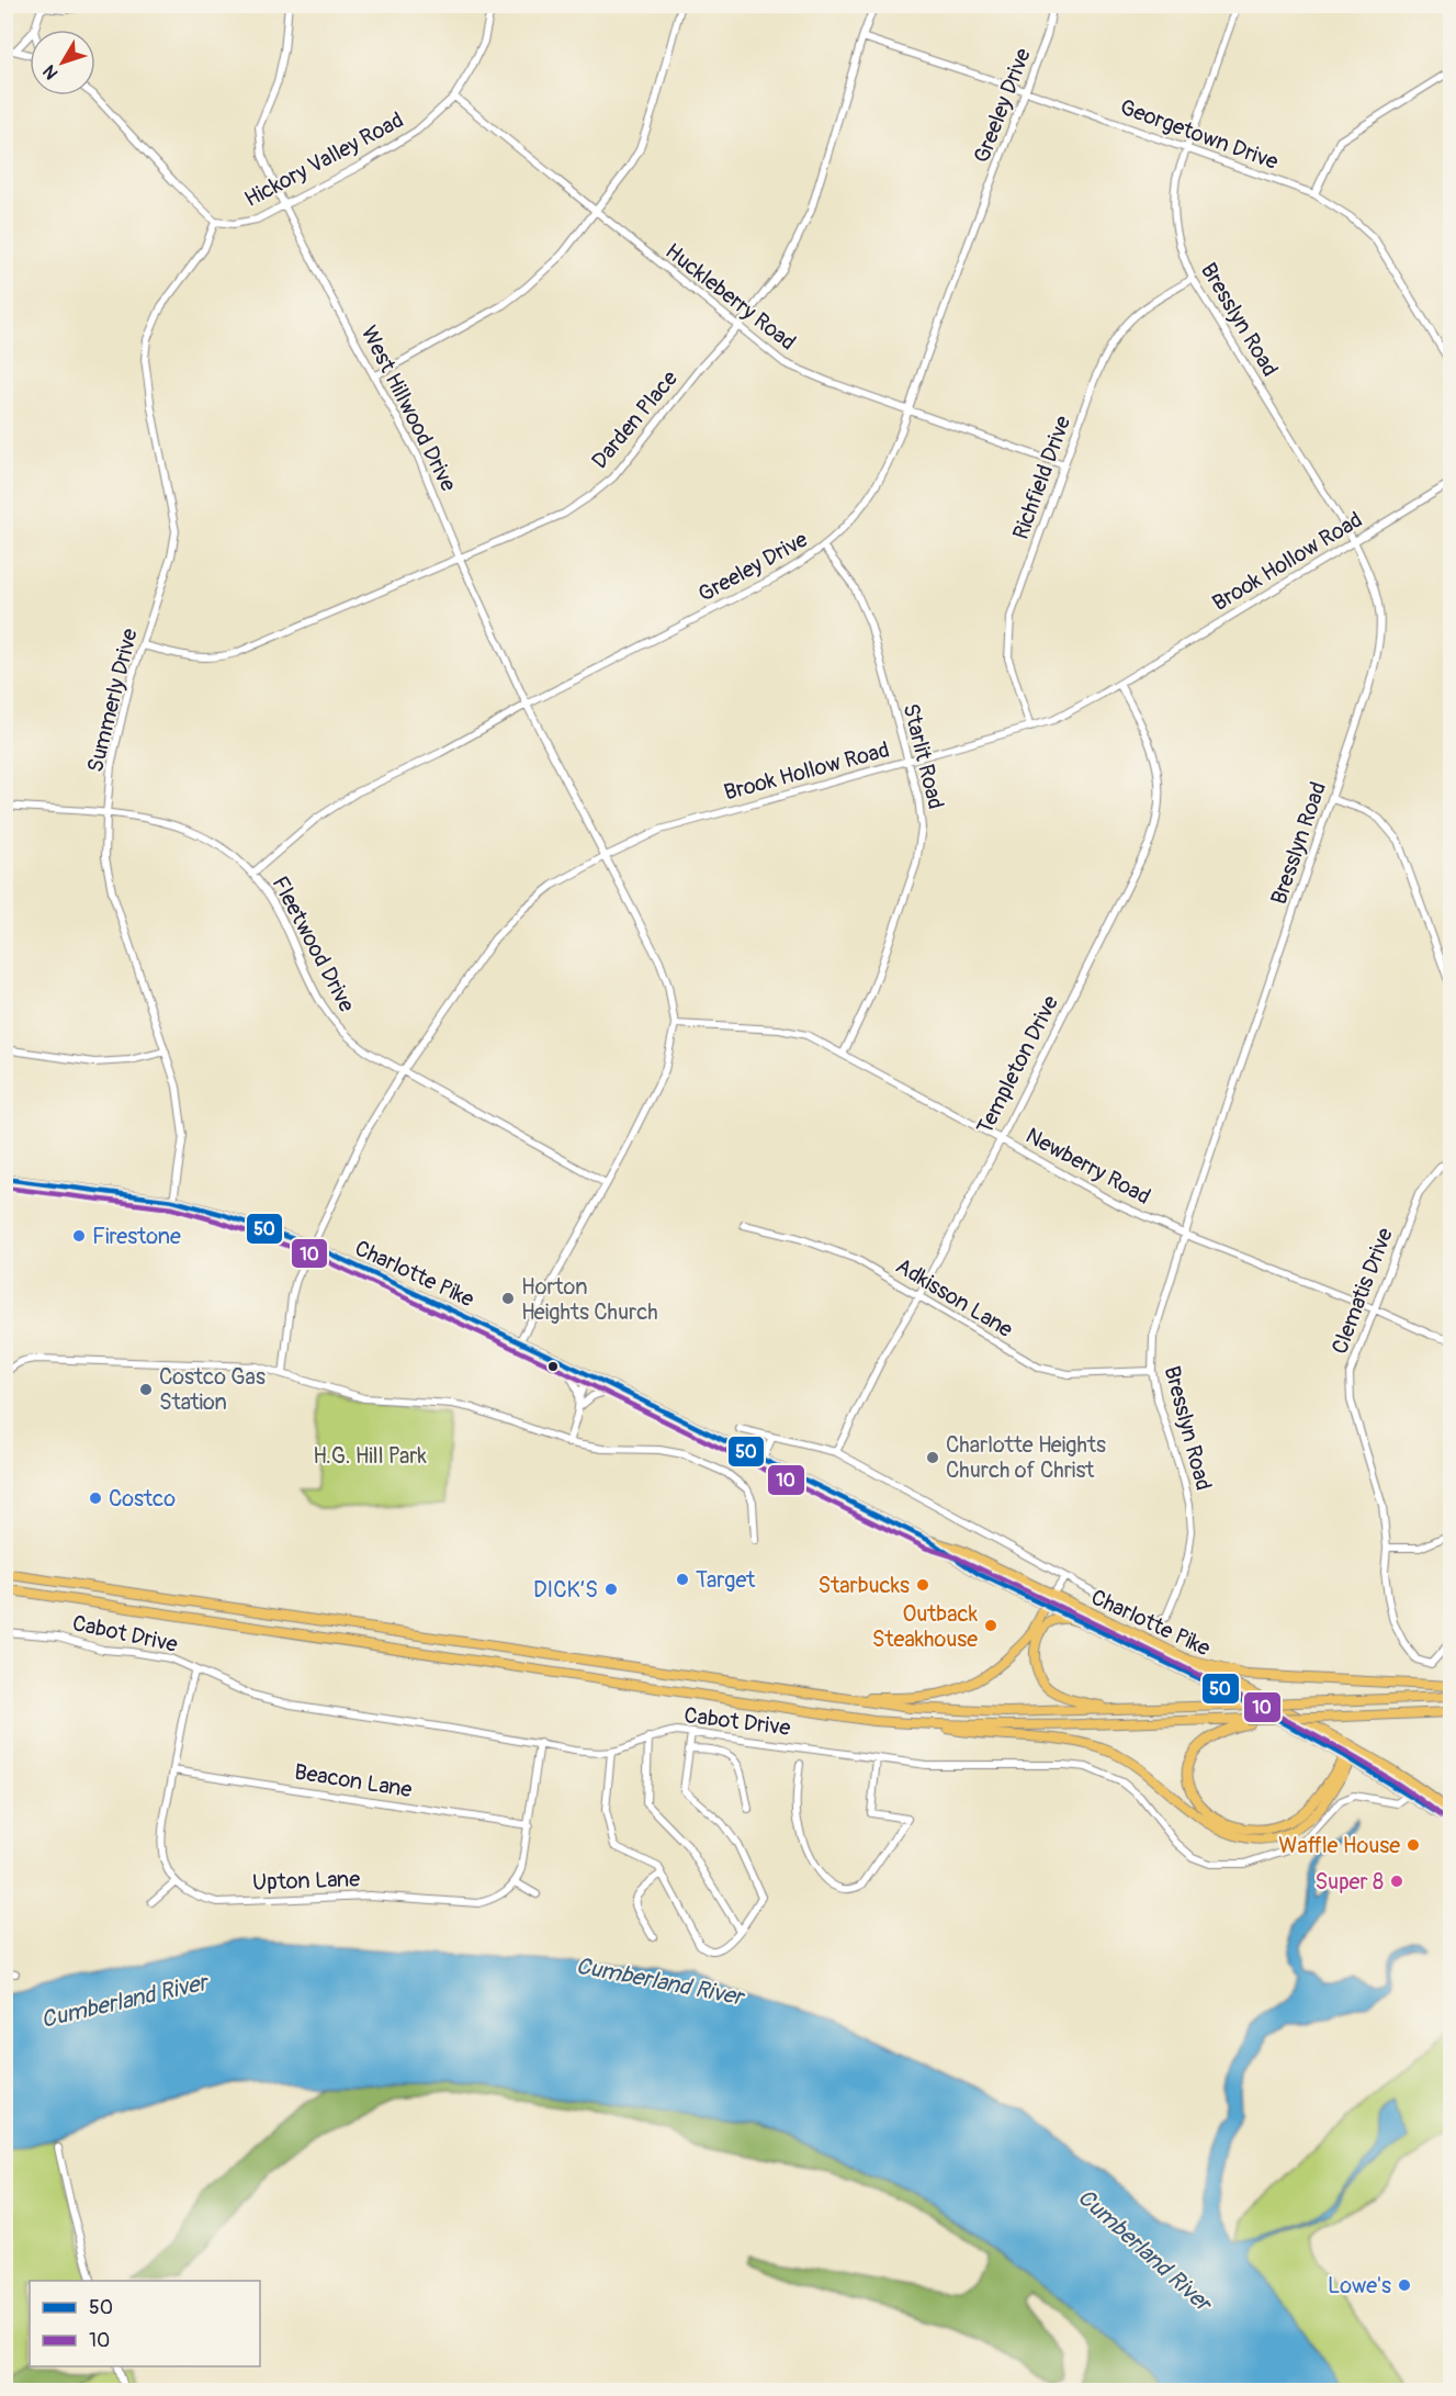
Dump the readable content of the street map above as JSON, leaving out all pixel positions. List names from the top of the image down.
{
  "streets": {
    "main road": ["Charlotte Pike"],
    "street": [
      "Greeley Drive",
      "Georgetown Drive",
      "Hickory Valley Road",
      "Huckleberry Road",
      "Bresslyn Road",
      "West Hillwood Drive",
      "Darden Place",
      "Richfield Drive",
      "Brook Hollow Road",
      "Summerly Drive",
      "Starlit Road",
      "Fleetwood Drive",
      "Templeton Drive",
      "Newberry Road",
      "Clematis Drive",
      "Adkisson Lane",
      "Cabot Drive",
      "Beacon Lane",
      "Upton Lane"
    ]
  },
  "crossings": [
    ["Greeley Drive", "Georgetown Drive"],
    ["Greeley Drive", "Huckleberry Road"],
    ["Greeley Drive", "West Hillwood Drive"],
    ["Greeley Drive", "Starlit Road"],
    ["Greeley Drive", "Fleetwood Drive"],
    ["Georgetown Drive", "Bresslyn Road"],
    ["Georgetown Drive", "Darden Place"],
    ["Hickory Valley Road", "Huckleberry Road"],
    ["Hickory Valley Road", "West Hillwood Drive"],
    ["Hickory Valley Road", "Summerly Drive"],
    ["Huckleberry Road", "Darden Place"],
    ["Huckleberry Road", "Richfield Drive"],
    ["Bresslyn Road", "Richfield Drive"],
    ["Bresslyn Road", "Brook Hollow Road"],
    ["Bresslyn Road", "Newberry Road"],
    ["Bresslyn Road", "Adkisson Lane"],
    ["West Hillwood Drive", "Darden Place"],
    ["West Hillwood Drive", "Brook Hollow Road"],
    ["West Hillwood Drive", "Newberry Road"],
    ["Darden Place", "Summerly Drive"],
    ["Richfield Drive", "Brook Hollow Road"],
    ["Brook Hollow Road", "Starlit Road"],
    ["Brook Hollow Road", "Fleetwood Drive"],
    ["Brook Hollow Road", "Templeton Drive"],
    ["Brook Hollow Road", "Charlotte Pike"],
    ["Summerly Drive", "Fleetwood Drive"],
    ["Summerly Drive", "Charlotte Pike"],
    ["Starlit Road", "Newberry Road"],
    ["Templeton Drive", "Newberry Road"],
    ["Templeton Drive", "Adkisson Lane"],
    ["Newberry Road", "Clematis Drive"],
    ["Charlotte Pike", "Cabot Drive"]
  ],
  "water": ["Cumberland River"],
  "parks": ["H.G. Hill Park"],
  "places": [
    "Firestone",
    "Horton Heights Church",
    "Costco Gas Station",
    "Charlotte Heights Church of Christ",
    "Costco",
    "Target",
    "Starbucks",
    "DICK’S",
    "Outback Steakhouse",
    "Waffle House",
    "Super 8",
    "Lowe's"
  ],
  "lines": ["transit line 50", "transit line 10"],
  "legend": ["50", "10"],
  "north": "bottom left"
}
